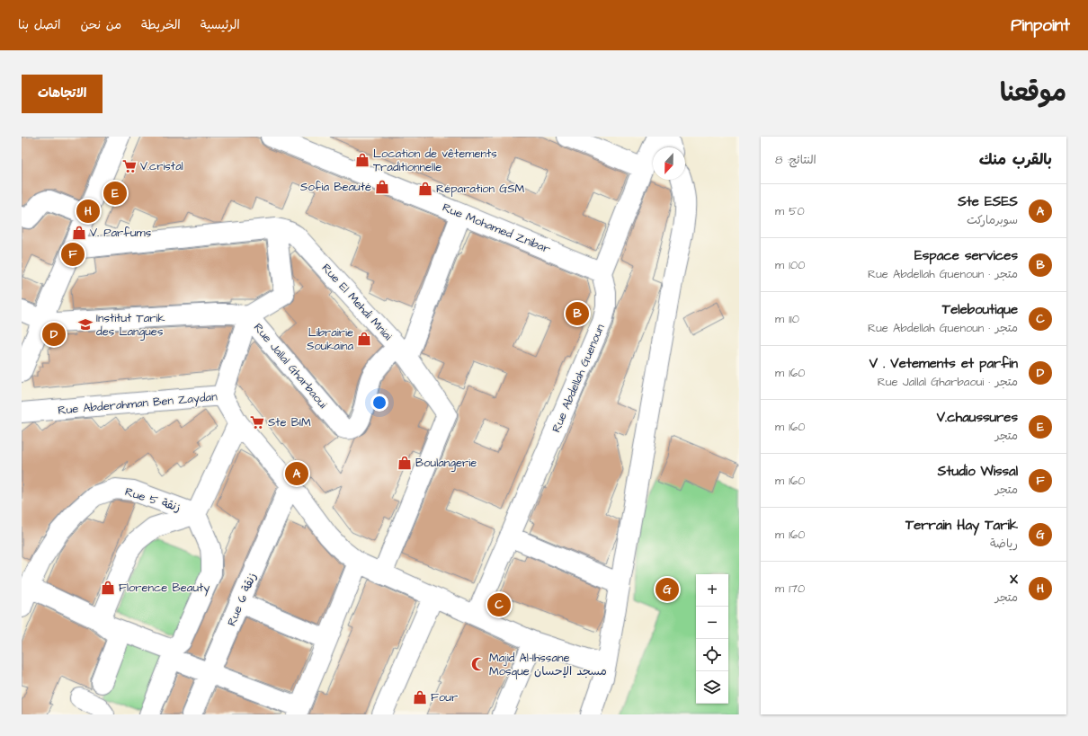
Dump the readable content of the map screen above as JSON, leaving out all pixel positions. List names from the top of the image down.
{
  "streets": {
    "street": [
      "Rue Mohamed Znibar",
      "Rue El Mehdi Mniai",
      "Rue Jallal Gharbaoui",
      "Rue Abdellah Guenoun",
      "Rue Abderahman Ben Zaydan",
      "Rue 5 زنقة",
      "Rue 6 زنقة"
    ]
  },
  "crossings": [
    ["Rue Mohamed Znibar", "Rue Abdellah Guenoun"],
    ["Rue El Mehdi Mniai", "Rue Jallal Gharbaoui"],
    ["Rue El Mehdi Mniai", "Rue Abderahman Ben Zaydan"],
    ["Rue Abdellah Guenoun", "Rue Abderahman Ben Zaydan"],
    ["Rue Abderahman Ben Zaydan", "Rue 6 زنقة"]
  ],
  "places": {
    "shop": [
      "Location de vêtements Traditionnelle",
      "Sofia Beauté",
      "Réparation GSM",
      "V. Parfums",
      "Librairie Soukaina",
      "Boulangerie",
      "Florence Beauty",
      "Four"
    ],
    "supermarket": ["V.cristal", "Ste BIM"],
    "school or university": ["Institut Tarik des Langues"],
    "mosque": ["Majid Al-Ihssane Mosque مسجد الإحسان"]
  },
  "north": "bottom",
  "page": {
    "header": "Pinpoint",
    "nav": [
      "الرئيسية",
      "الخريطة",
      "من نحن",
      "اتصل بنا"
    ],
    "title": "موقعنا",
    "buttons": "الاتجاهات",
    "heading": ["بالقرب منك", "النتائج: 8"],
    "pins": [
      "E",
      "H",
      "F",
      "B",
      "D",
      "A",
      "G",
      "C"
    ],
    "list": [
      {
        "mark": "A",
        "name": "Ste ESES",
        "note": "سوبرماركت",
        "value": "50 m"
      },
      {
        "mark": "B",
        "name": "Espace services",
        "note": "متجر · Rue Abdellah Guenoun",
        "value": "100 m"
      },
      {
        "mark": "C",
        "name": "Teleboutique",
        "note": "متجر · Rue Abdellah Guenoun",
        "value": "110 m"
      },
      {
        "mark": "D",
        "name": "V . Vetements et parfin",
        "note": "متجر · Rue Jallal Gharbaoui",
        "value": "160 m"
      },
      {
        "mark": "E",
        "name": "V.chaussures",
        "note": "متجر",
        "value": "160 m"
      },
      {
        "mark": "F",
        "name": "Studio Wissal",
        "note": "متجر",
        "value": "160 m"
      },
      {
        "mark": "G",
        "name": "Terrain Hay Tarik",
        "note": "رياضة",
        "value": "160 m"
      },
      {
        "mark": "H",
        "name": "X",
        "note": "متجر",
        "value": "170 m"
      }
    ],
    "map_buttons": ["+", "−"]
  }
}
